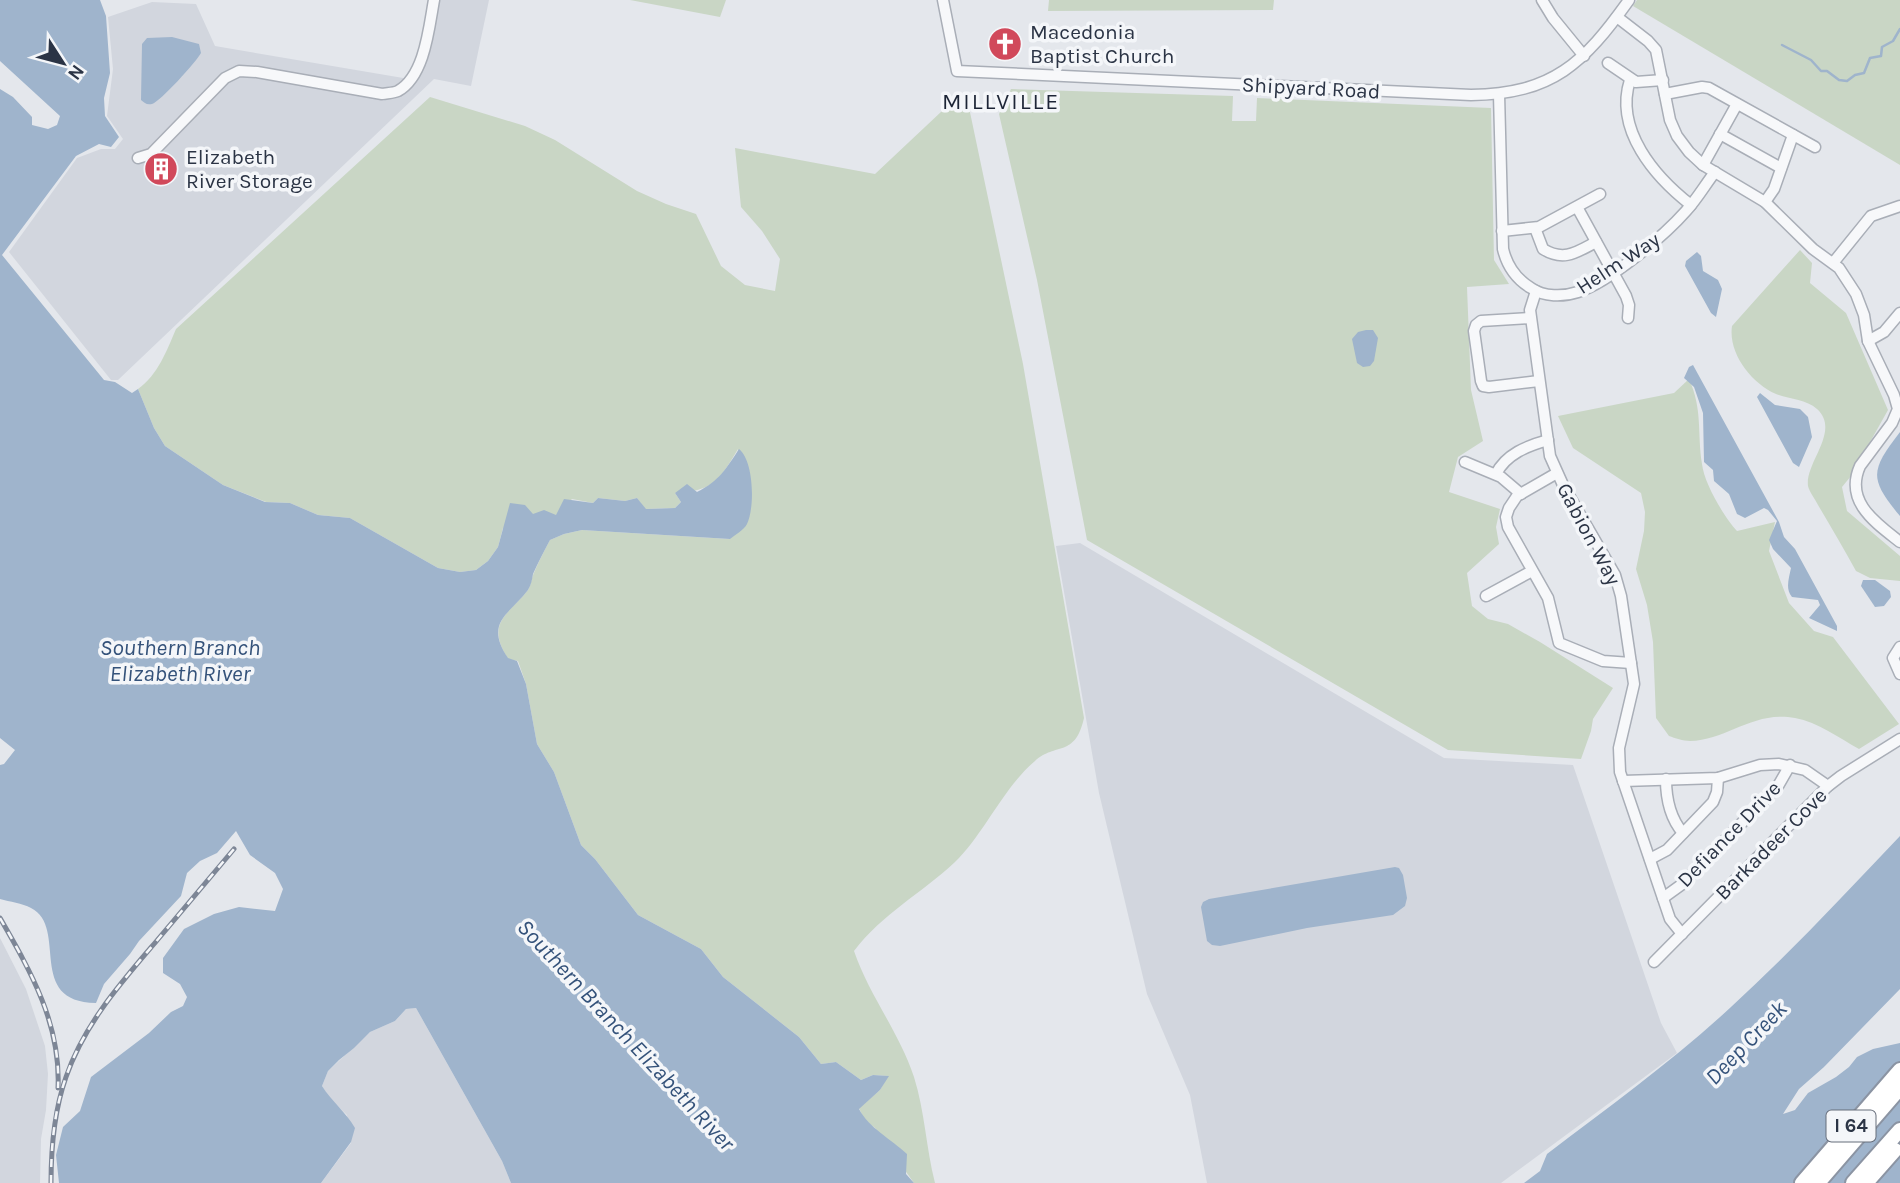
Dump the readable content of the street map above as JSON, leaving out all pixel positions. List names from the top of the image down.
{
  "streets": {
    "highway": ["I 64"],
    "street": [
      "Shipyard Road",
      "Helm Way",
      "Gabion Way",
      "Defiance Drive",
      "Barkadeer Cove"
    ]
  },
  "crossings": [
    ["Helm Way", "Gabion Way"],
    ["Gabion Way", "Defiance Drive"],
    ["Gabion Way", "Barkadeer Cove"]
  ],
  "districts": ["MILLVILLE"],
  "water": ["Southern Branch Elizabeth River", "Deep Creek"],
  "places": {
    "church": ["Macedonia Baptist Church"],
    "building": ["Elizabeth River Storage"]
  },
  "north": "bottom right"
}
